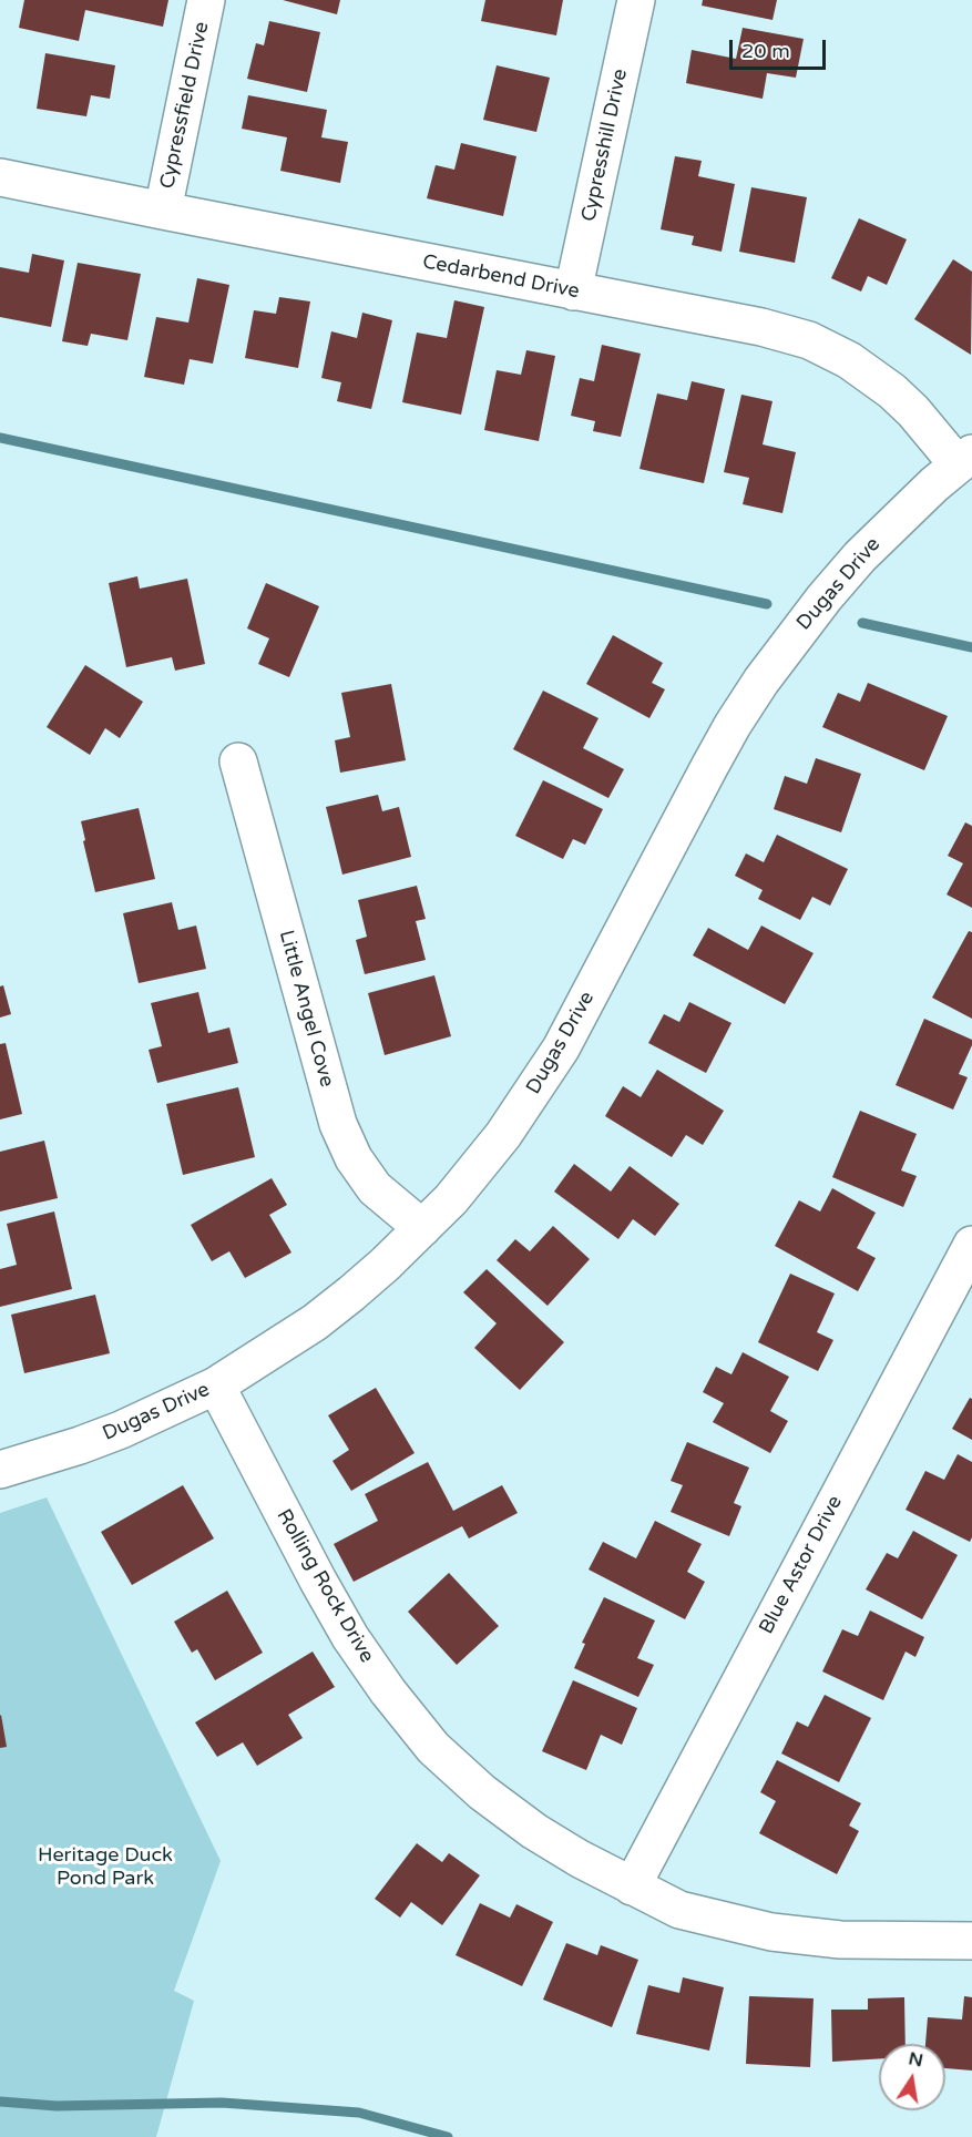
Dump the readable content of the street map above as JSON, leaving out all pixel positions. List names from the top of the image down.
{
  "streets": {
    "street": [
      "Cypressfield Drive",
      "Cypresshill Drive",
      "Cedarbend Drive",
      "Dugas Drive",
      "Little Angel Cove",
      "Blue Astor Drive",
      "Rolling Rock Drive"
    ]
  },
  "crossings": [
    ["Cypressfield Drive", "Cedarbend Drive"],
    ["Cypresshill Drive", "Cedarbend Drive"],
    ["Cedarbend Drive", "Dugas Drive"],
    ["Dugas Drive", "Little Angel Cove"],
    ["Dugas Drive", "Rolling Rock Drive"],
    ["Blue Astor Drive", "Rolling Rock Drive"]
  ],
  "parks": ["Heritage Duck Pond Park"],
  "scale_bar": "20 m",
  "north": "top"
}
